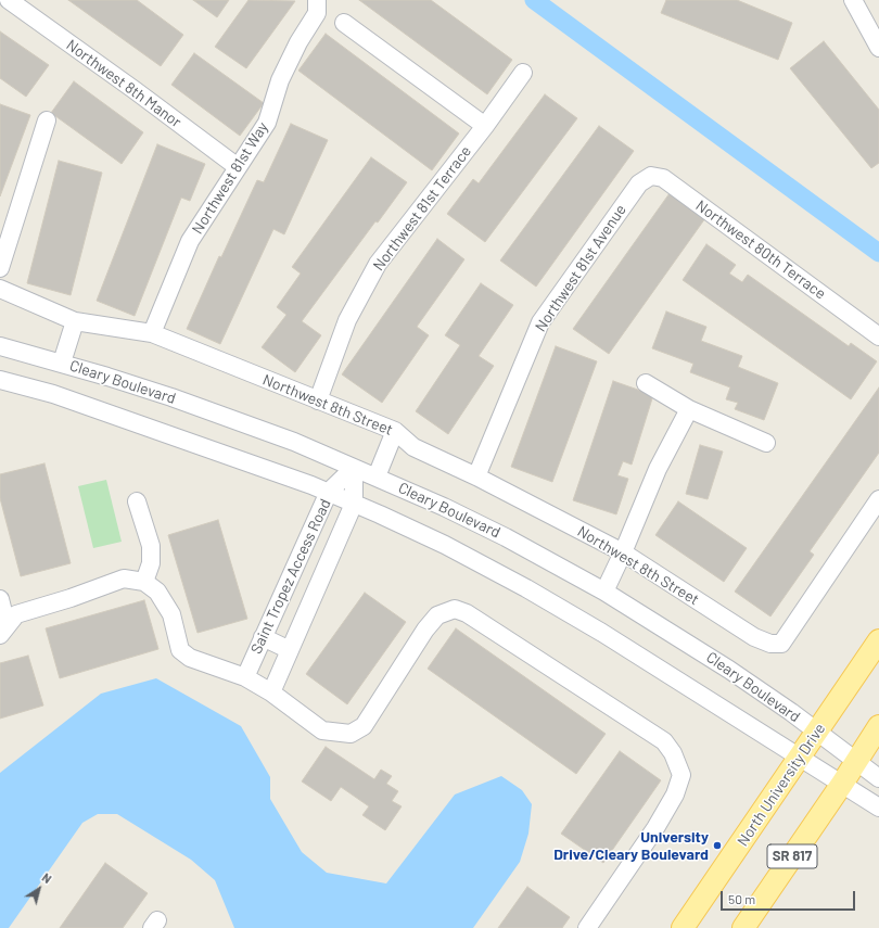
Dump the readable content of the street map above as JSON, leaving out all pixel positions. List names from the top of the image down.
{
  "streets": {
    "main road": ["North University Drive", "SR 817"],
    "street": [
      "Northwest 8th Manor",
      "Northwest 81st Way",
      "Northwest 81st Terrace",
      "Northwest 80th Terrace",
      "Northwest 81st Avenue",
      "Cleary Boulevard",
      "Northwest 8th Street",
      "Saint Tropez Access Road"
    ]
  },
  "crossings": [
    ["Northwest 8th Manor", "Northwest 81st Way"],
    ["Northwest 81st Way", "Northwest 8th Street"],
    ["Northwest 81st Terrace", "Northwest 8th Street"],
    ["Northwest 80th Terrace", "Northwest 81st Avenue"],
    ["Northwest 81st Avenue", "Northwest 8th Street"],
    ["Cleary Boulevard", "Saint Tropez Access Road"],
    ["Cleary Boulevard", "North University Drive"],
    ["Cleary Boulevard", "SR 817"]
  ],
  "places": ["University Drive/Cleary Boulevard"],
  "scale_bar": "50 m",
  "north": "top right"
}
